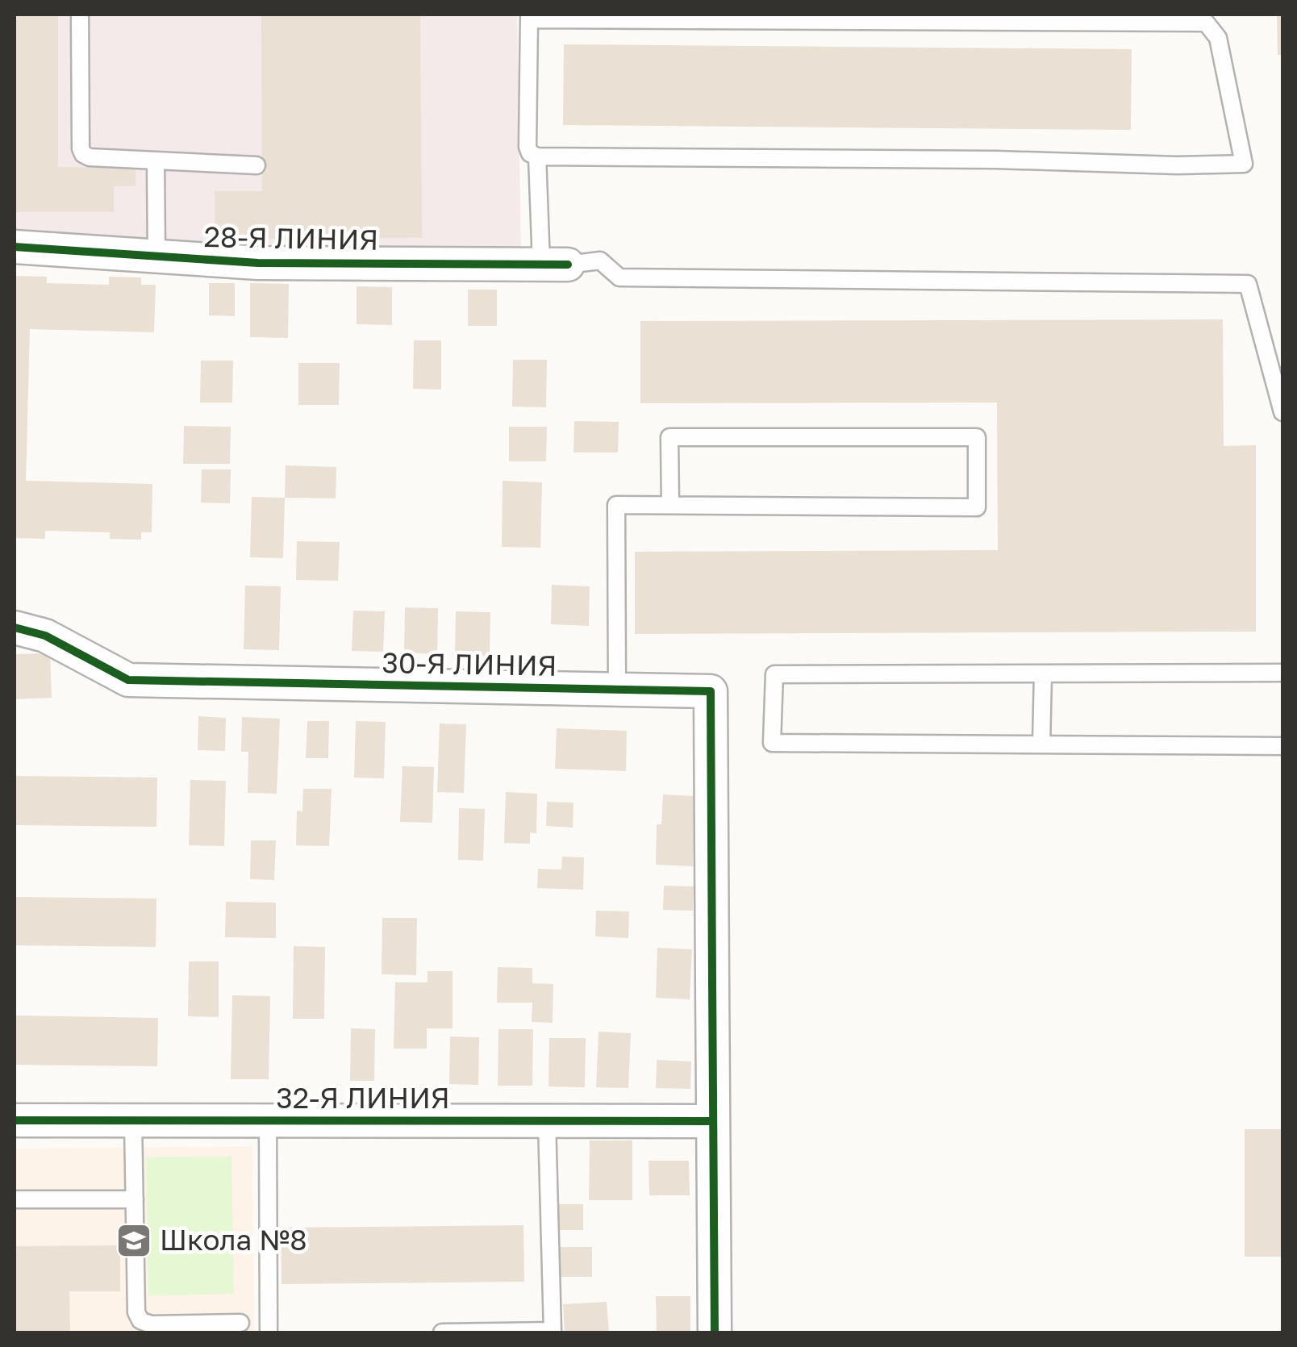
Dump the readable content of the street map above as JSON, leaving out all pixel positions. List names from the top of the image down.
{
  "streets": {
    "street": ["28-Я ЛИНИЯ", "30-Я ЛИНИЯ", "32-Я ЛИНИЯ"]
  },
  "crossings": [
    ["30-Я ЛИНИЯ", "32-Я ЛИНИЯ"]
  ],
  "places": {
    "school or university": ["Школа №8"]
  }
}
